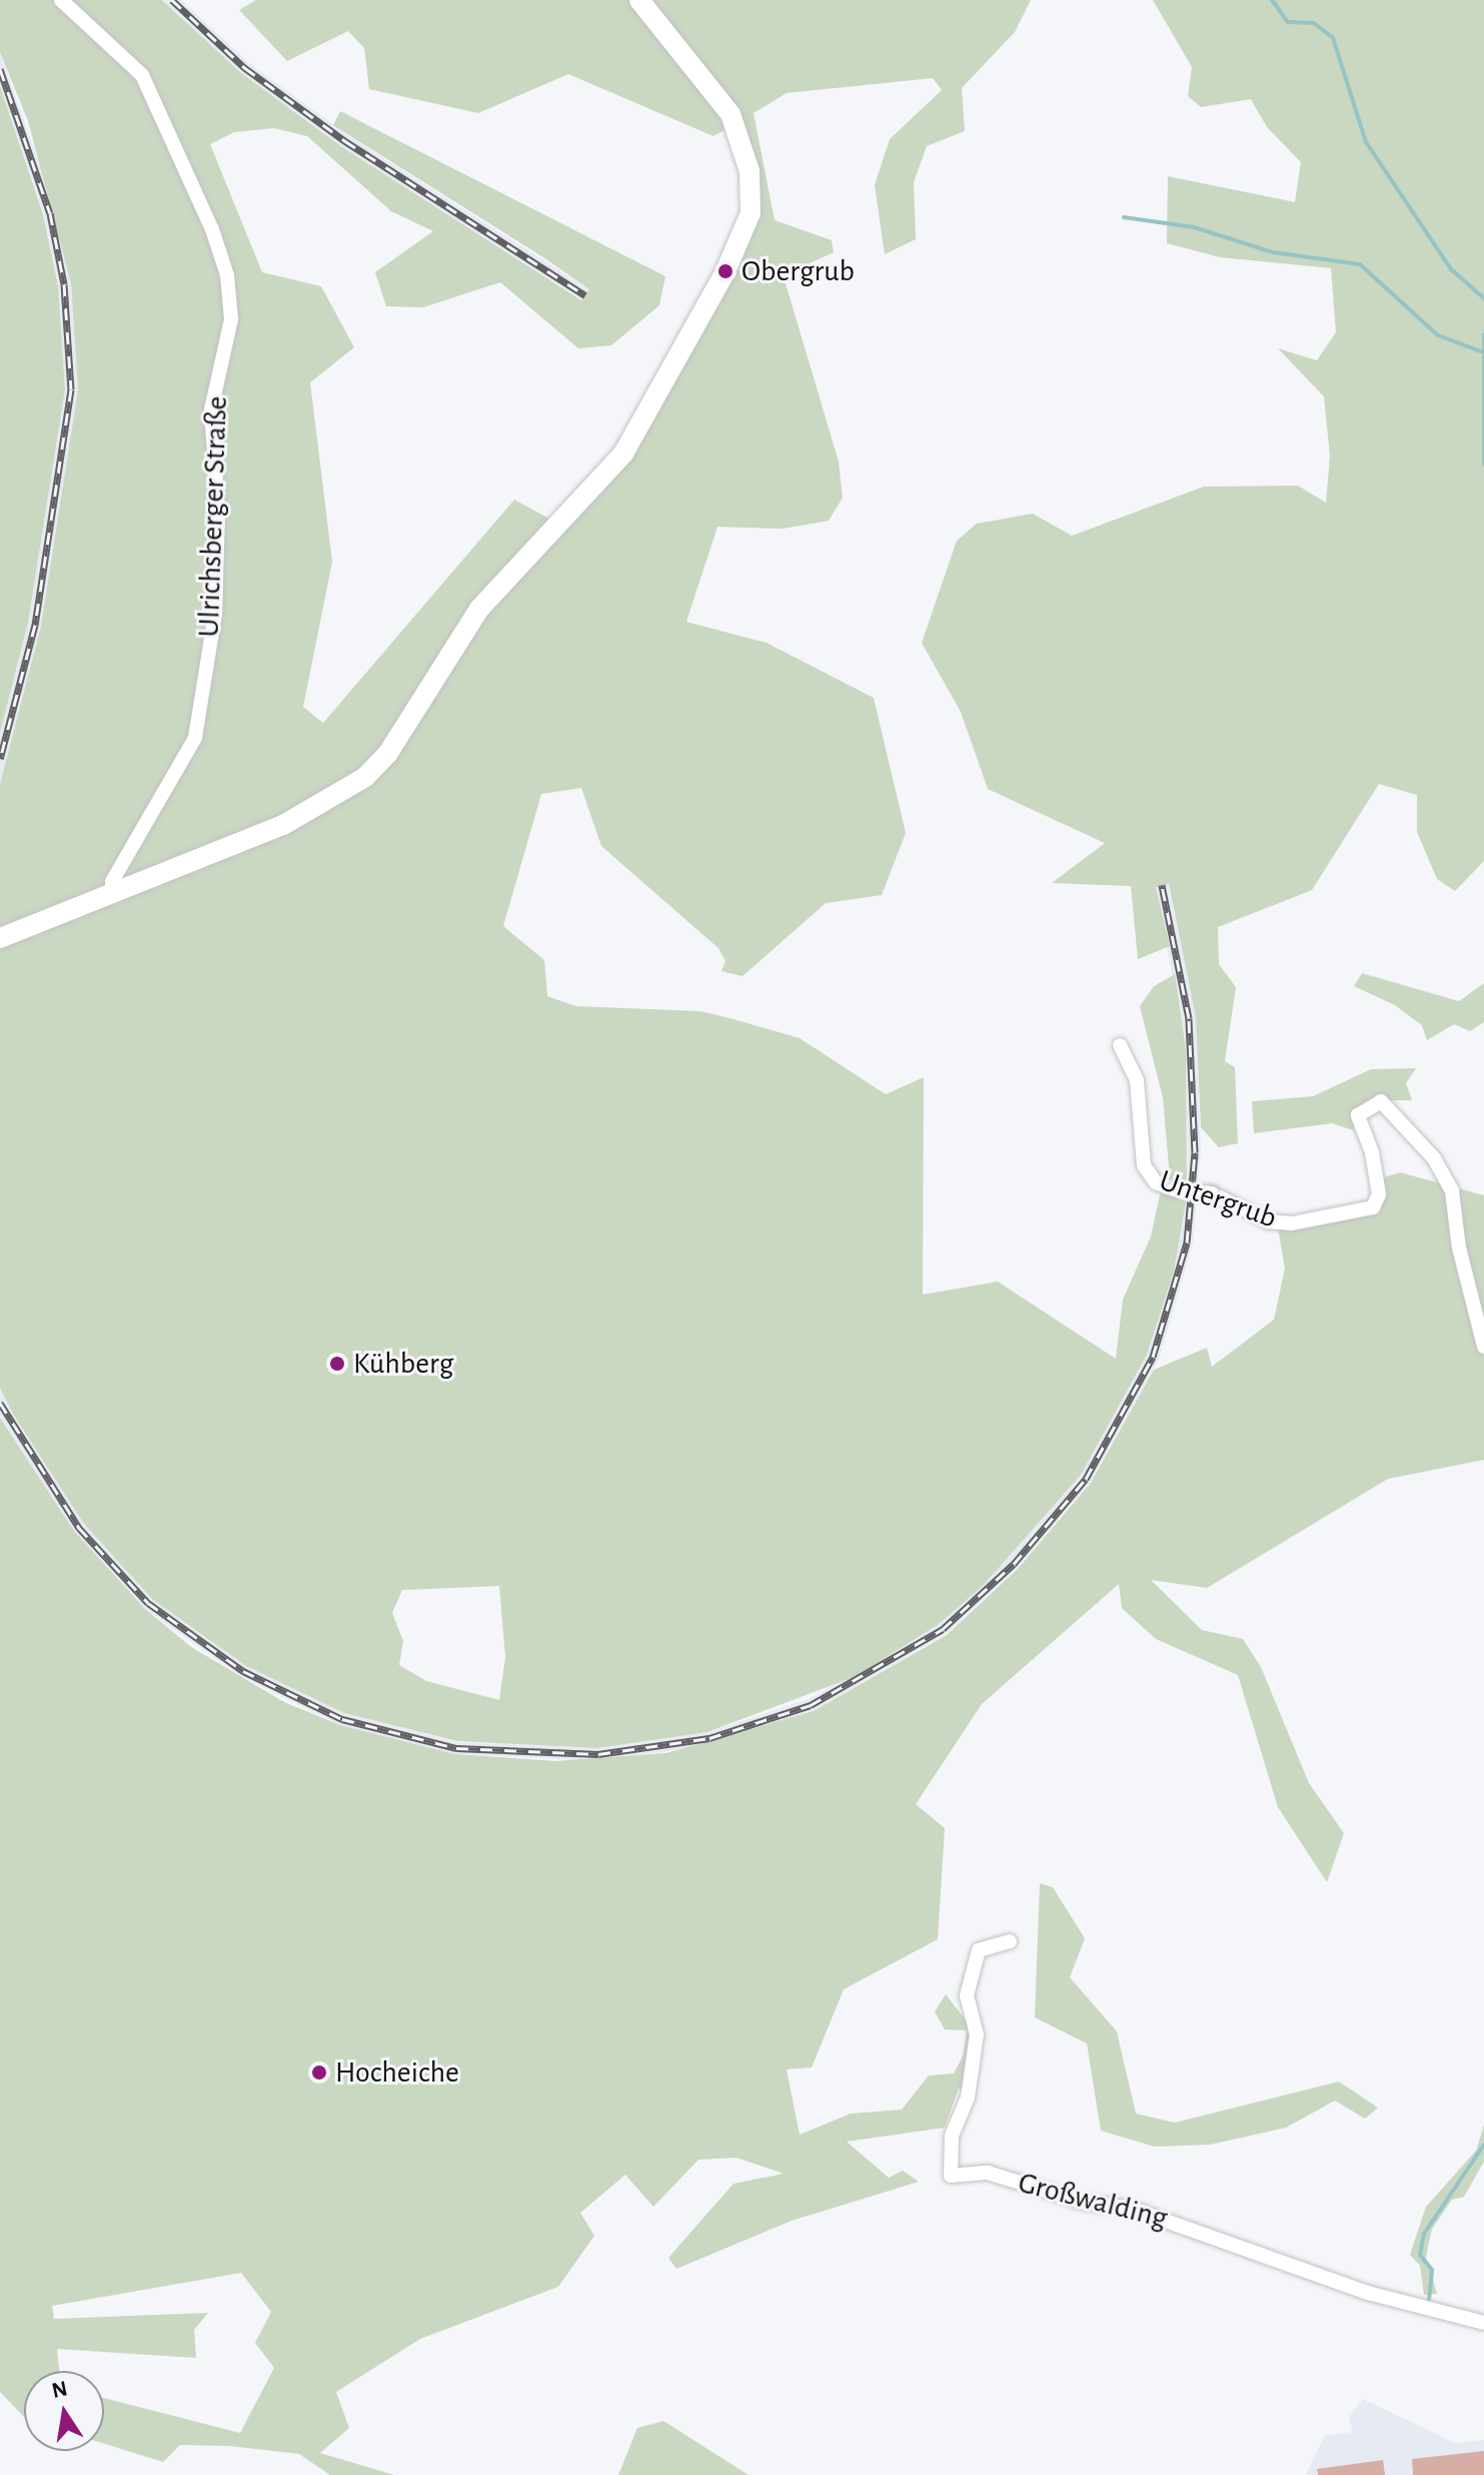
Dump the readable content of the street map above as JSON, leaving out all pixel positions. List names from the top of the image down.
{
  "streets": {
    "street": ["Ulrichsberger Straße", "Untergrub", "Großwalding"]
  },
  "places": ["Obergrub", "Kühberg", "Hocheiche"],
  "north": "top"
}
